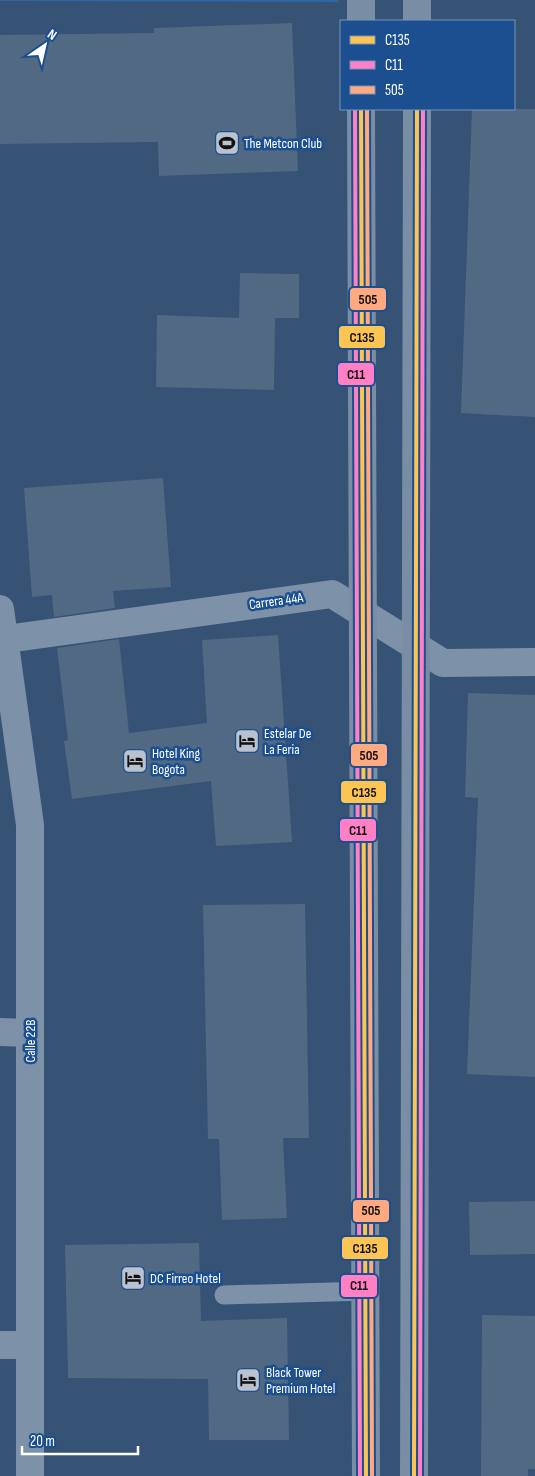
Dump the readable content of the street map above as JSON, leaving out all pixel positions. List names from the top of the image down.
{
  "streets": {
    "street": ["Carrera 44A", "Calle 22B"]
  },
  "crossings": [
    ["Carrera 44A", "Calle 22B"]
  ],
  "places": {
    "sports": ["The Metcon Club"],
    "hotel": [
      "Estelar De La Feria",
      "Hotel King Bogota",
      "DC Firreo Hotel",
      "Black Tower Premium Hotel"
    ]
  },
  "lines": ["transit line C135", "transit line C11", "transit line 505"],
  "legend": ["C135", "C11", "505"],
  "scale_bar": "20 m",
  "north": "top right"
}
